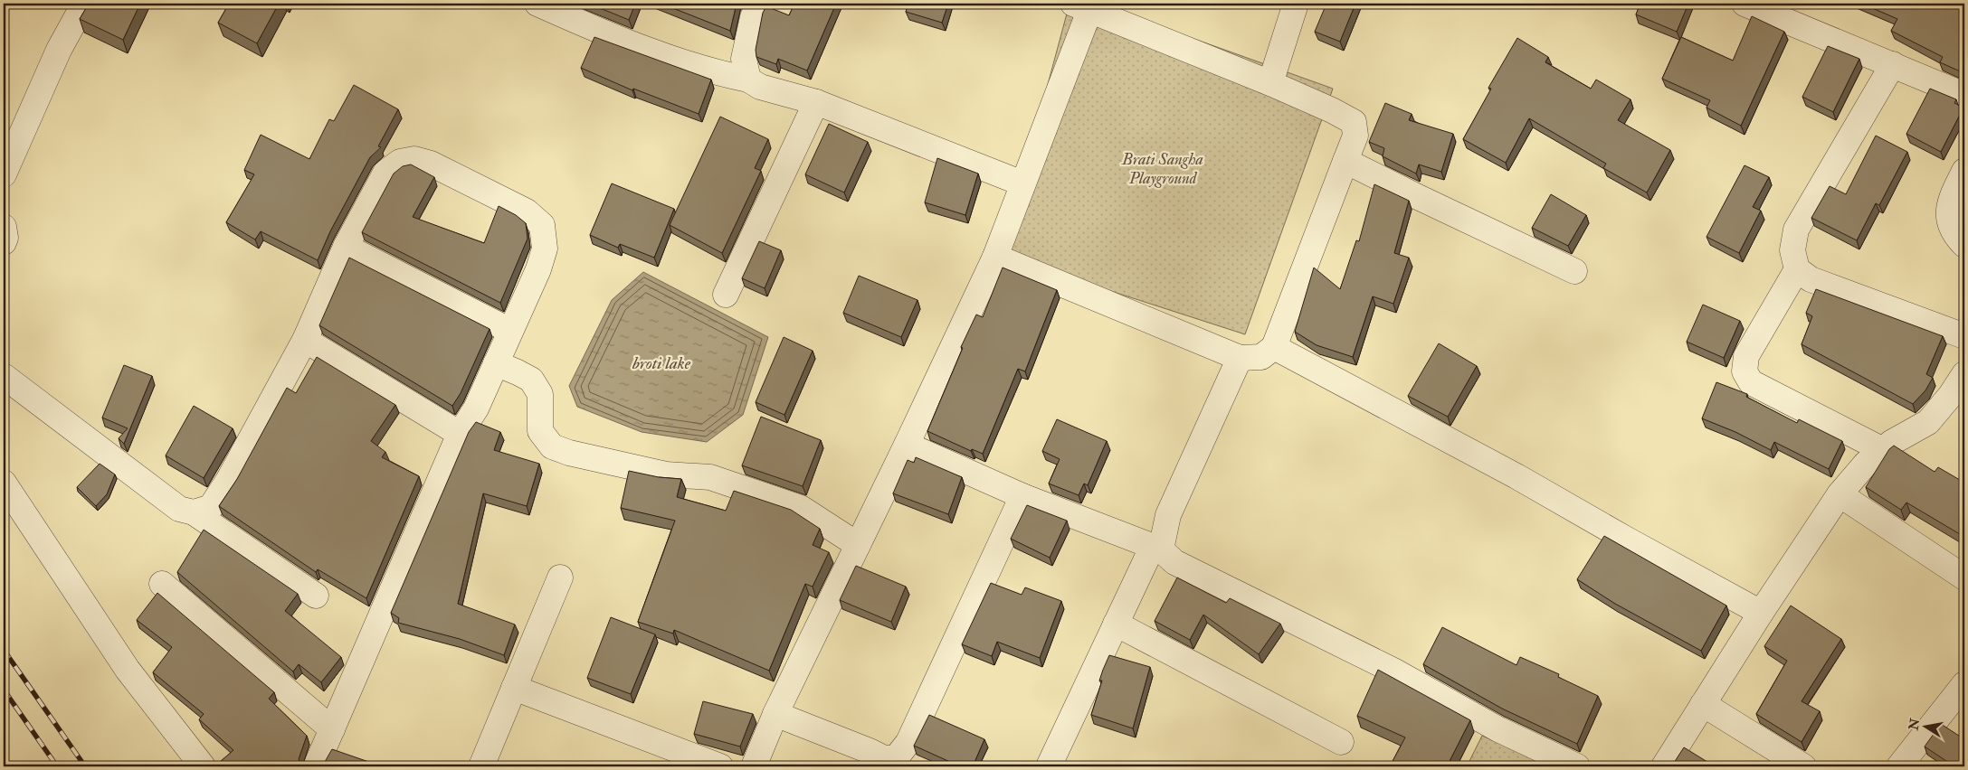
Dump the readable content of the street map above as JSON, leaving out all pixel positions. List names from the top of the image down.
{
  "water": ["broti lake"],
  "parks": ["Brati Sangha Playground"],
  "north": "left"
}
